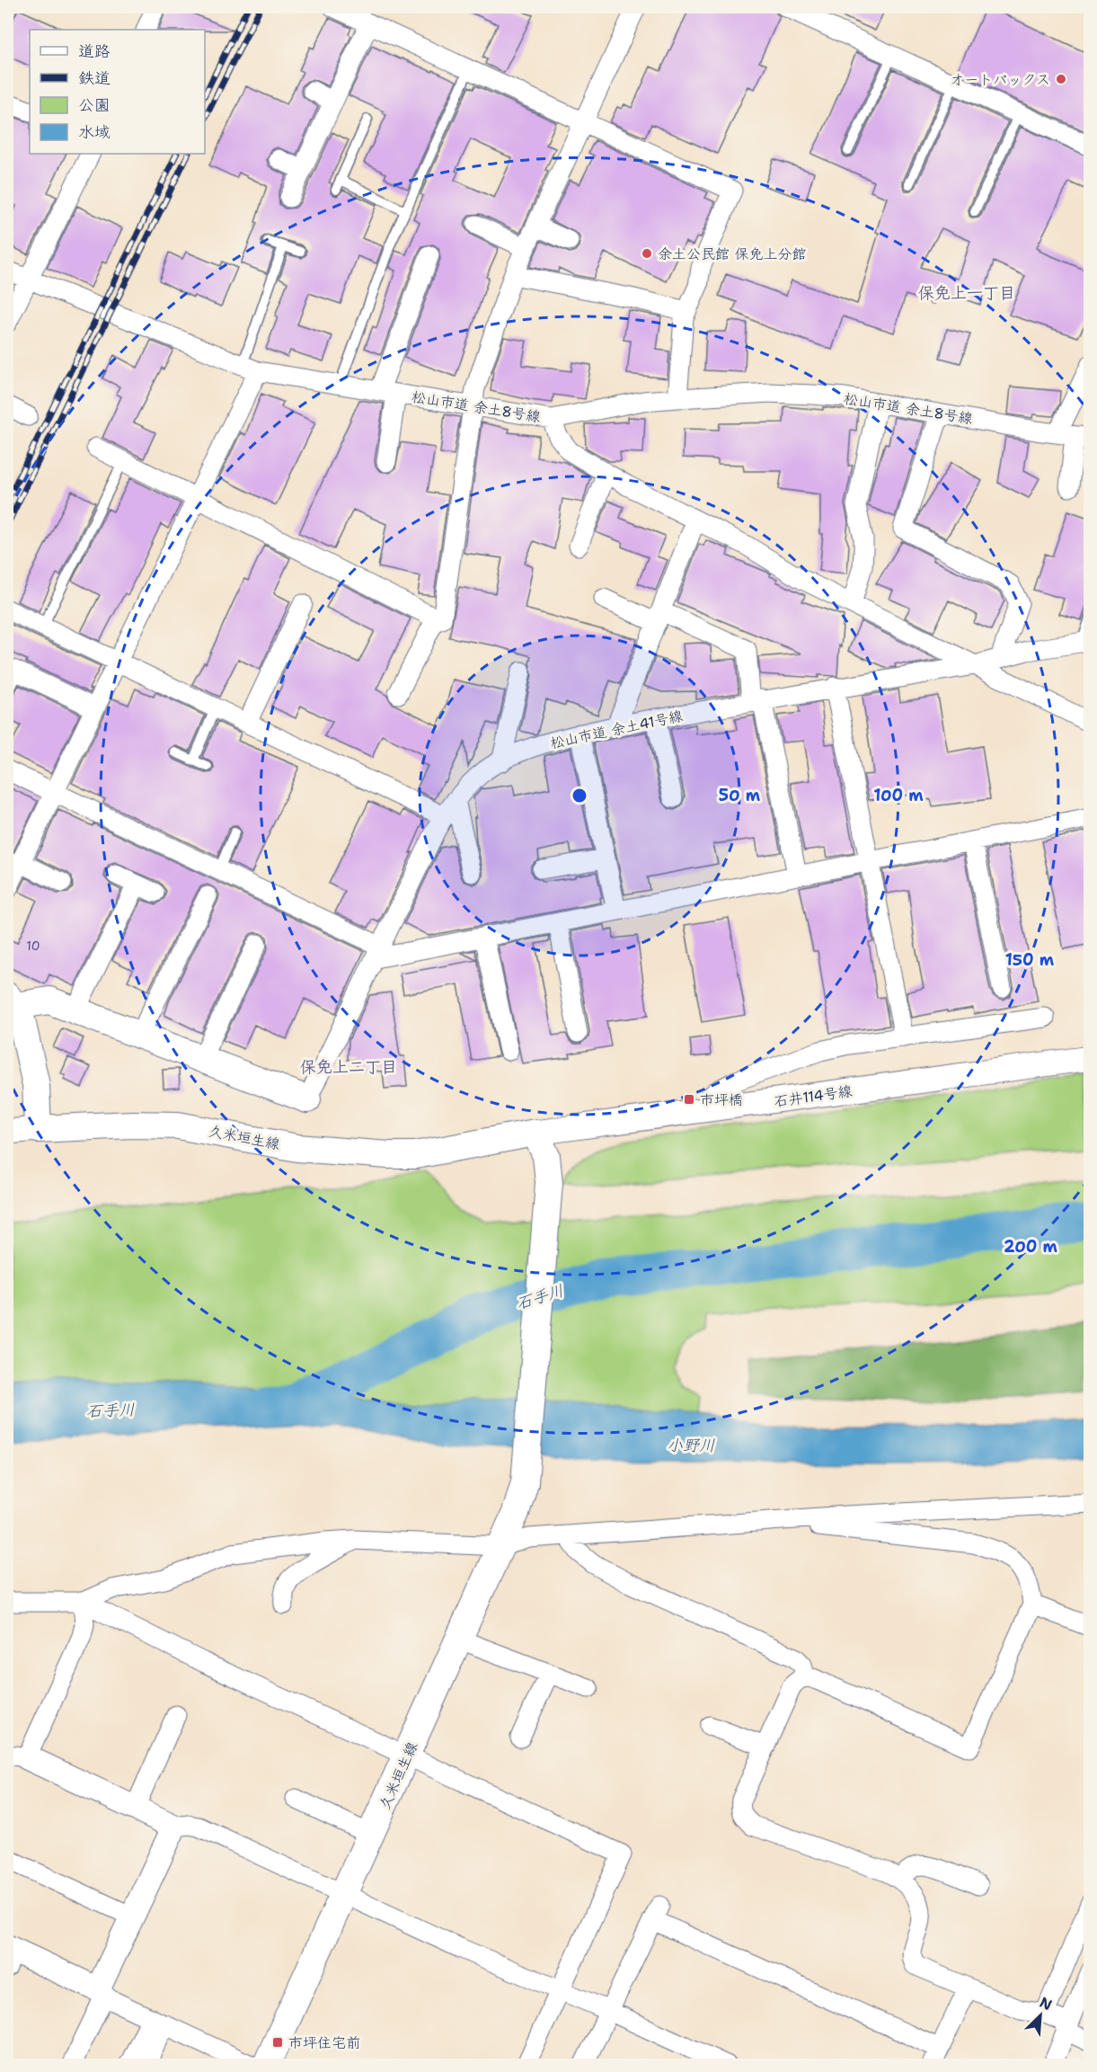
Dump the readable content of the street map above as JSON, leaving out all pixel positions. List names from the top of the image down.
{
  "streets": {
    "main road": ["久米垣生線"],
    "street": ["松山市道 余土8号線", "松山市道 余土41号線", "石井114号線"]
  },
  "crossings": [
    ["石井114号線", "久米垣生線"]
  ],
  "districts": ["保免上一丁目", "保免上二丁目"],
  "water": ["石手川", "小野川"],
  "places": {
    "other": ["オートバックス", "余土公民館 保免上分館"],
    "transit": ["市坪橋", "市坪住宅前"]
  },
  "house_numbers": ["10"],
  "legend": [
    "道路",
    "鉄道",
    "公園",
    "水域"
  ],
  "north": "top right",
  "rings": [
    "50 m",
    "100 m",
    "150 m",
    "200 m"
  ]
}
